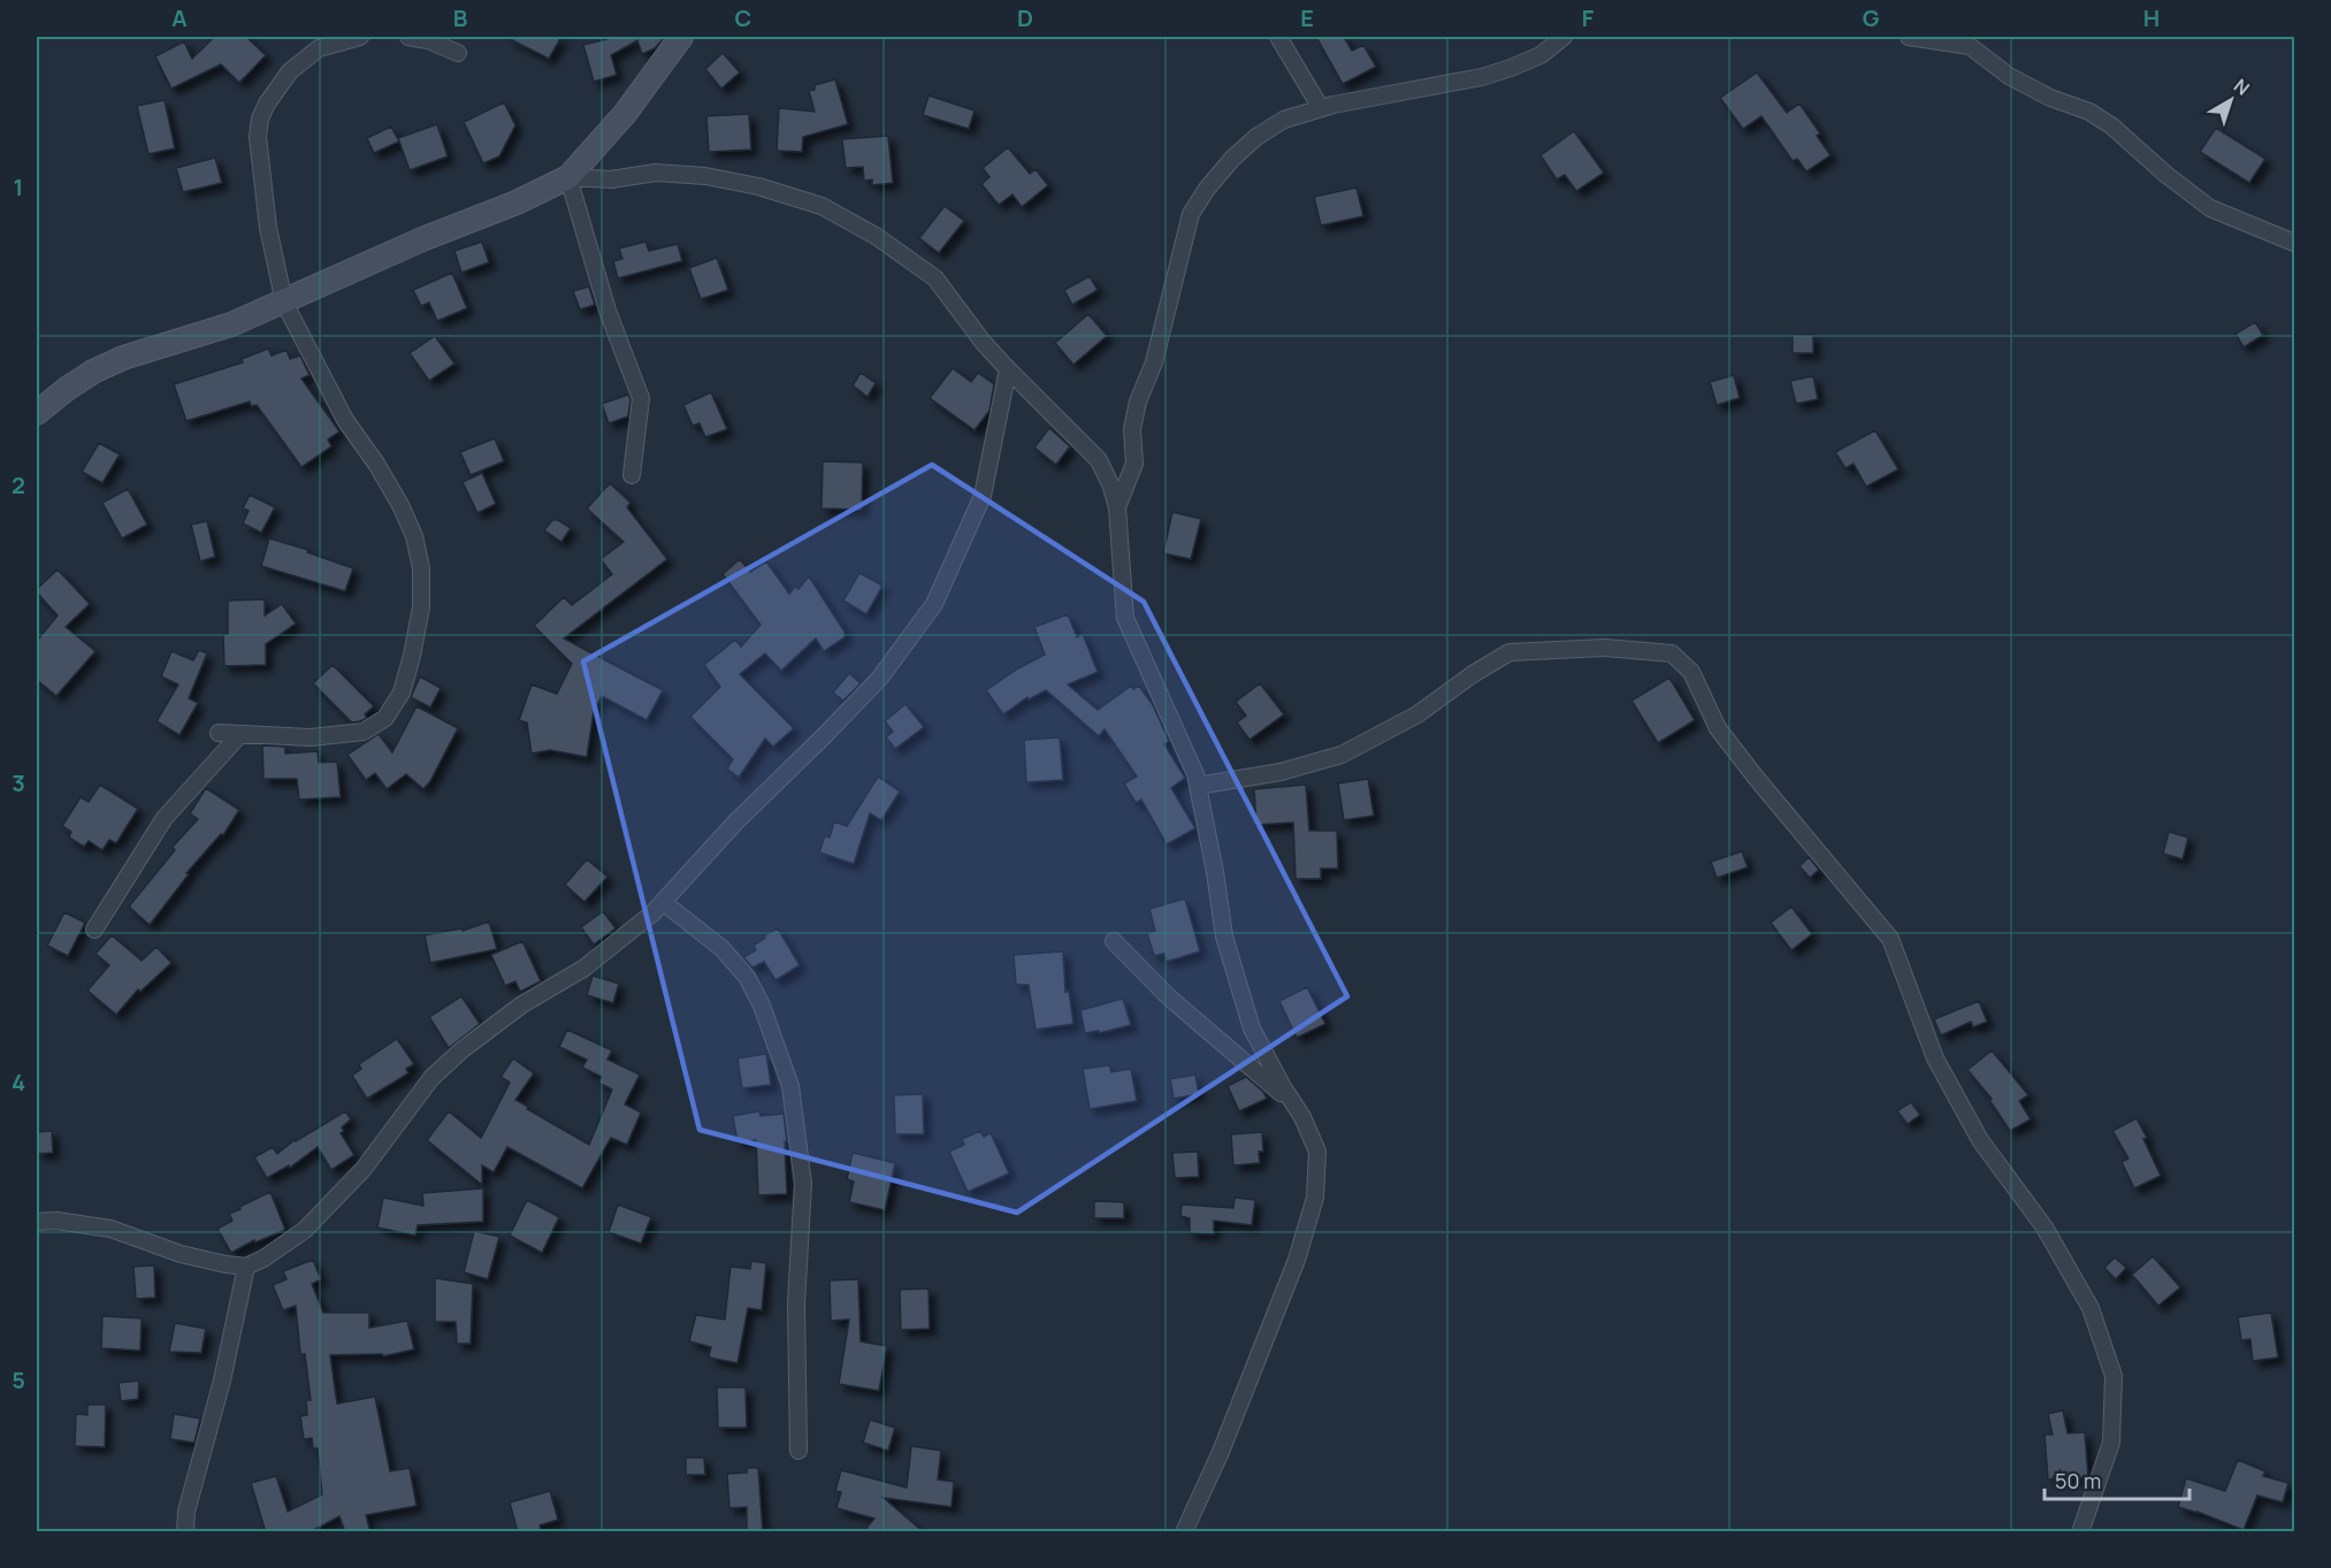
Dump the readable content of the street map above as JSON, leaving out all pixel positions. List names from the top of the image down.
{
  "scale_bar": "50 m",
  "north": "top right",
  "grid": {
    "columns": [
      "A",
      "B",
      "C",
      "D",
      "E",
      "F",
      "G",
      "H"
    ],
    "rows": [
      "1",
      "2",
      "3",
      "4",
      "5"
    ]
  }
}
